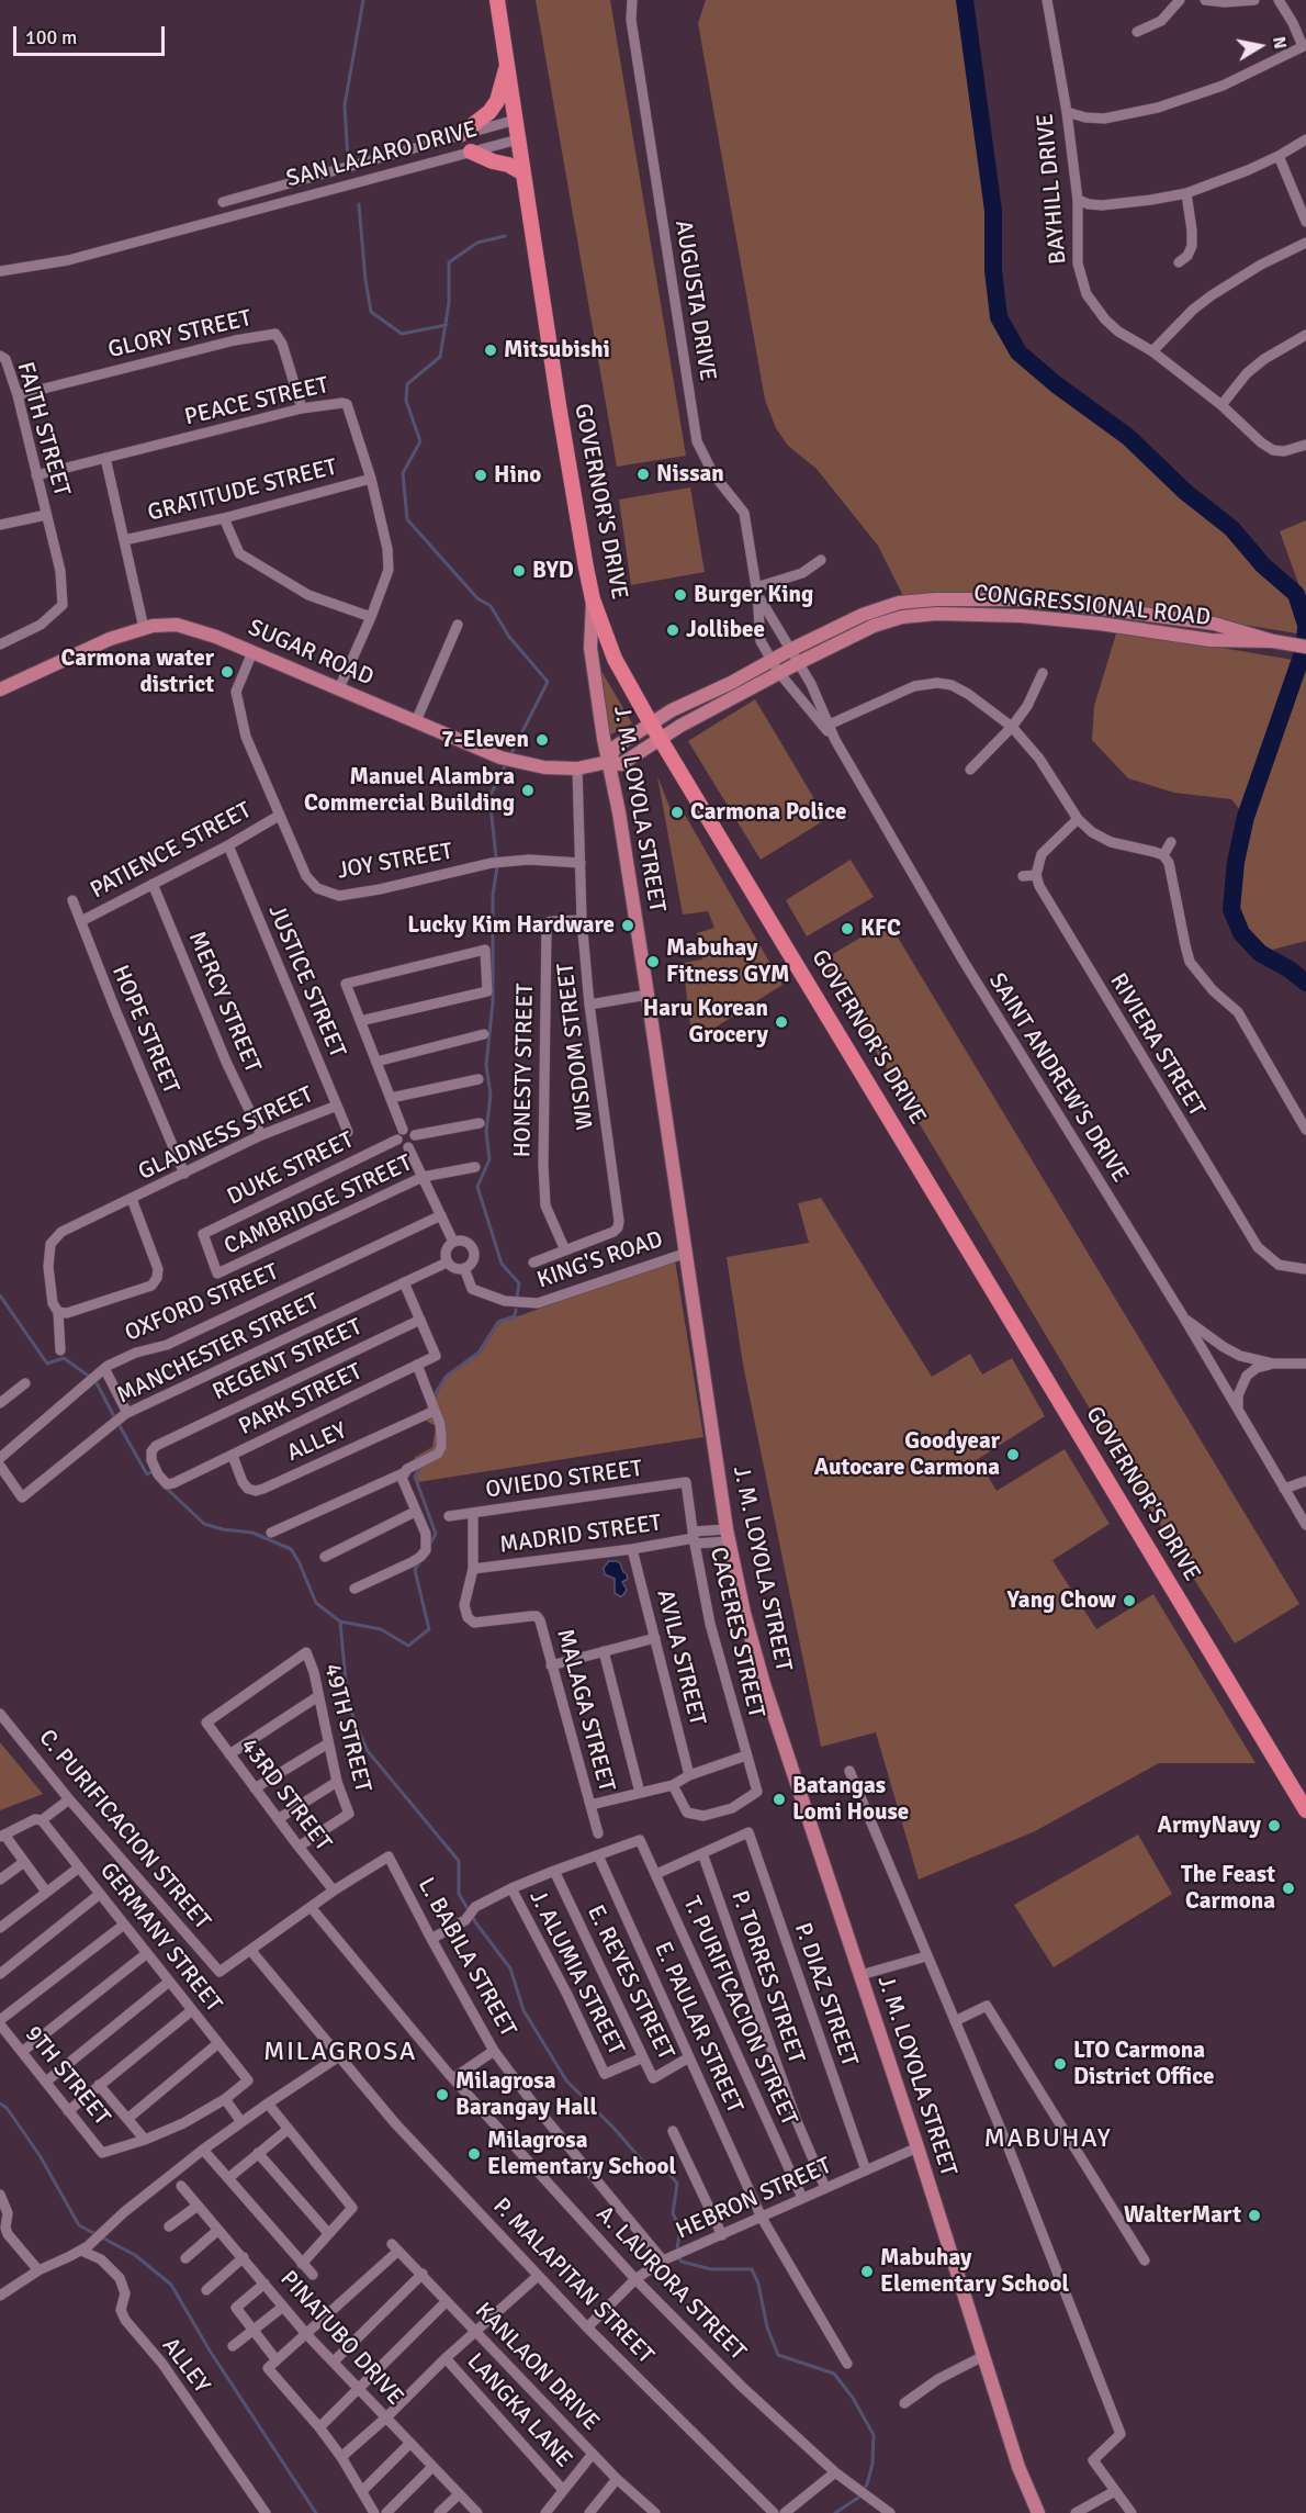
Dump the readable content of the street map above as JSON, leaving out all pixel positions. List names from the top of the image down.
{
  "streets": {
    "highway": ["GOVERNOR'S DRIVE"],
    "main road": ["CONGRESSIONAL ROAD", "SUGAR ROAD", "J. M. LOYOLA STREET"],
    "street": [
      "SAN LAZARO DRIVE",
      "BAYHILL DRIVE",
      "AUGUSTA DRIVE",
      "GLORY STREET",
      "PEACE STREET",
      "FAITH STREET",
      "GRATITUDE STREET",
      "PATIENCE STREET",
      "JOY STREET",
      "JUSTICE STREET",
      "MERCY STREET",
      "HOPE STREET",
      "RIVIERA STREET",
      "WISDOM STREET",
      "HONESTY STREET",
      "SAINT ANDREW'S DRIVE",
      "GLADNESS STREET",
      "DUKE STREET",
      "CAMBRIDGE STREET",
      "KING'S ROAD",
      "OXFORD STREET",
      "MANCHESTER STREET",
      "REGENT STREET",
      "PARK STREET",
      "ALLEY",
      "OVIEDO STREET",
      "MADRID STREET",
      "CACERES STREET",
      "AVILA STREET",
      "MALAGA STREET",
      "49TH STREET",
      "43RD STREET",
      "C. PURIFICACION STREET",
      "GERMANY STREET",
      "L. BABILA STREET",
      "J. ALUMIA STREET",
      "P. TORRES STREET",
      "E. REYES STREET",
      "P. DIAZ STREET",
      "T. PURIFICACION STREET",
      "E. PAULAR STREET",
      "9TH STREET",
      "HEBRON STREET",
      "P. MALAPITAN STREET",
      "A. LAURORA STREET",
      "PINATUBO DRIVE",
      "KANLAON DRIVE",
      "LANGKA LANE"
    ]
  },
  "crossings": [
    ["SAN LAZARO DRIVE", "GOVERNOR'S DRIVE"],
    ["AUGUSTA DRIVE", "CONGRESSIONAL ROAD"],
    ["AUGUSTA DRIVE", "SAINT ANDREW'S DRIVE"],
    ["GLORY STREET", "PEACE STREET"],
    ["GLORY STREET", "FAITH STREET"],
    ["PEACE STREET", "FAITH STREET"],
    ["PEACE STREET", "GRATITUDE STREET"],
    ["PEACE STREET", "SUGAR ROAD"],
    ["GOVERNOR'S DRIVE", "CONGRESSIONAL ROAD"],
    ["GOVERNOR'S DRIVE", "SUGAR ROAD"],
    ["GOVERNOR'S DRIVE", "J. M. LOYOLA STREET"],
    ["CONGRESSIONAL ROAD", "SUGAR ROAD"],
    ["CONGRESSIONAL ROAD", "SAINT ANDREW'S DRIVE"],
    ["SUGAR ROAD", "J. M. LOYOLA STREET"],
    ["SUGAR ROAD", "JOY STREET"],
    ["SUGAR ROAD", "WISDOM STREET"],
    ["J. M. LOYOLA STREET", "KING'S ROAD"],
    ["J. M. LOYOLA STREET", "MADRID STREET"],
    ["J. M. LOYOLA STREET", "HEBRON STREET"],
    ["PATIENCE STREET", "JOY STREET"],
    ["PATIENCE STREET", "JUSTICE STREET"],
    ["PATIENCE STREET", "MERCY STREET"],
    ["PATIENCE STREET", "HOPE STREET"],
    ["JOY STREET", "WISDOM STREET"],
    ["JUSTICE STREET", "GLADNESS STREET"],
    ["MERCY STREET", "GLADNESS STREET"],
    ["HOPE STREET", "GLADNESS STREET"],
    ["WISDOM STREET", "HONESTY STREET"],
    ["DUKE STREET", "CAMBRIDGE STREET"],
    ["KING'S ROAD", "MANCHESTER STREET"],
    ["MANCHESTER STREET", "PARK STREET"],
    ["REGENT STREET", "PARK STREET"],
    ["PARK STREET", "ALLEY"],
    ["OVIEDO STREET", "CACERES STREET"],
    ["OVIEDO STREET", "MALAGA STREET"],
    ["MADRID STREET", "CACERES STREET"],
    ["MADRID STREET", "AVILA STREET"],
    ["MADRID STREET", "MALAGA STREET"],
    ["49TH STREET", "43RD STREET"],
    ["43RD STREET", "L. BABILA STREET"],
    ["C. PURIFICACION STREET", "P. MALAPITAN STREET"],
    ["L. BABILA STREET", "HEBRON STREET"],
    ["J. ALUMIA STREET", "E. REYES STREET"],
    ["P. TORRES STREET", "P. DIAZ STREET"],
    ["P. TORRES STREET", "HEBRON STREET"],
    ["E. REYES STREET", "E. PAULAR STREET"],
    ["P. DIAZ STREET", "HEBRON STREET"],
    ["T. PURIFICACION STREET", "E. PAULAR STREET"],
    ["T. PURIFICACION STREET", "HEBRON STREET"],
    ["E. PAULAR STREET", "HEBRON STREET"],
    ["HEBRON STREET", "P. MALAPITAN STREET"],
    ["HEBRON STREET", "A. LAURORA STREET"],
    ["PINATUBO DRIVE", "KANLAON DRIVE"]
  ],
  "districts": ["MILAGROSA", "MABUHAY"],
  "places": [
    "Mitsubishi",
    "Nissan",
    "Hino",
    "BYD",
    "Burger King",
    "Jollibee",
    "Carmona water district",
    "7-Eleven",
    "Manuel Alambra Commercial Building",
    "Carmona Police",
    "Lucky Kim Hardware",
    "KFC",
    "Mabuhay Fitness GYM",
    "Haru Korean Grocery",
    "Goodyear Autocare Carmona",
    "Yang Chow",
    "Batangas Lomi House",
    "ArmyNavy",
    "The Feast Carmona",
    "LTO Carmona District Office",
    "Milagrosa Barangay Hall",
    "Milagrosa Elementary School",
    "WalterMart",
    "Mabuhay Elementary School"
  ],
  "scale_bar": "100 m",
  "north": "right"
}
